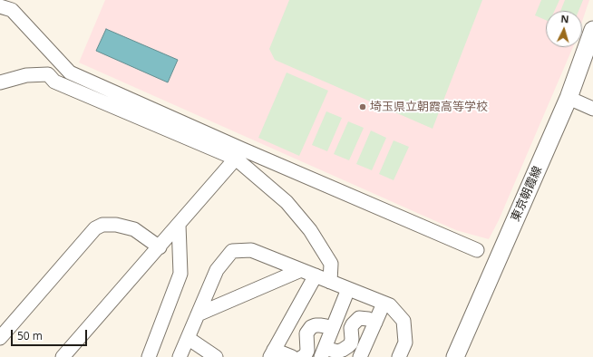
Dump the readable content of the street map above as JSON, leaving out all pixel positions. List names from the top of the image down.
{
  "streets": {
    "main road": ["東京朝霞線"]
  },
  "places": ["埼玉県立朝霞高等学校"],
  "scale_bar": "50 m",
  "north": "top"
}
